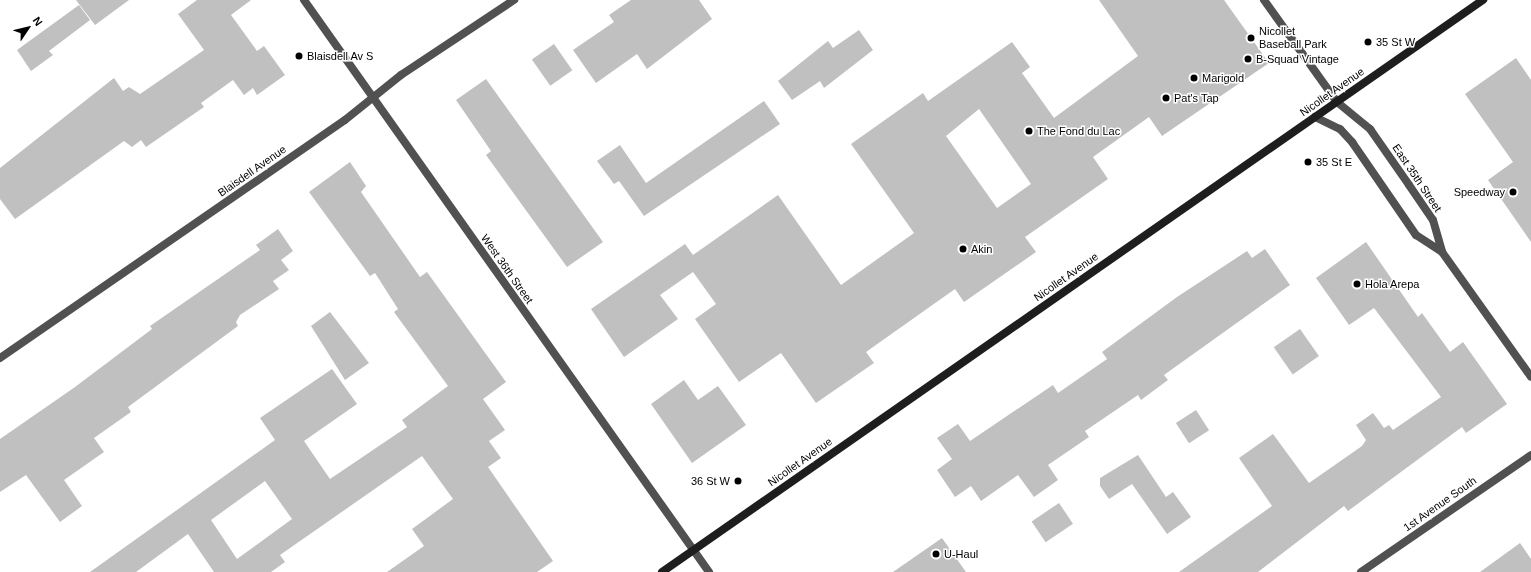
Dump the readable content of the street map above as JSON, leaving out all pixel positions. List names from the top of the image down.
{
  "streets": {
    "main road": ["Nicollet Avenue"],
    "street": [
      "Blaisdell Avenue",
      "East 35th Street",
      "West 36th Street",
      "1st Avenue South"
    ]
  },
  "crossings": [
    ["Nicollet Avenue", "East 35th Street"],
    ["Nicollet Avenue", "West 36th Street"],
    ["Blaisdell Avenue", "West 36th Street"]
  ],
  "places": [
    "Nicollet Baseball Park",
    "35 St W",
    "Blaisdell Av S",
    "B-Squad Vintage",
    "Marigold",
    "Pat's Tap",
    "The Fond du Lac",
    "35 St E",
    "Speedway",
    "Akin",
    "Hola Arepa",
    "36 St W",
    "U-Haul"
  ],
  "north": "top right"
}
